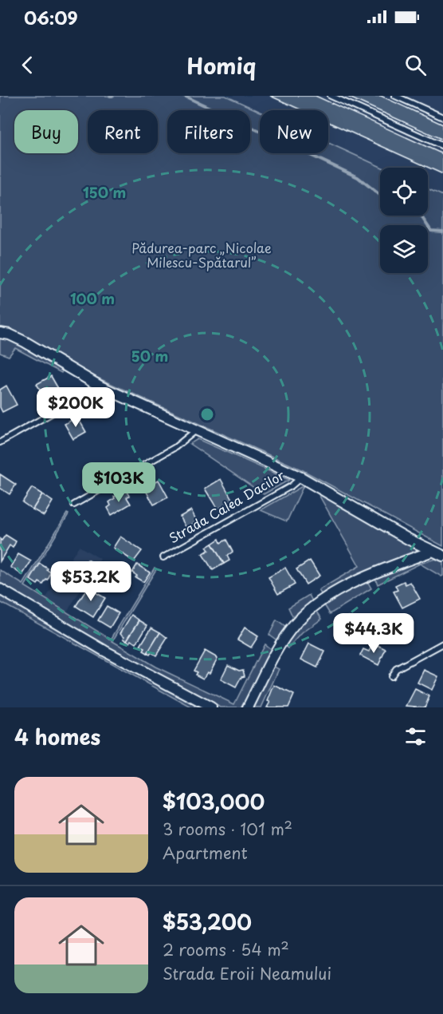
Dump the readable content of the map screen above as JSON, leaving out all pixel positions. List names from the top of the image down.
{
  "streets": {
    "street": ["Strada Calea Dacilor"]
  },
  "parks": ["Pădurea-parc „Nicolae Milescu-Spătarul”"],
  "page": {
    "status": "06:09",
    "header": "Homiq",
    "chip": [
      "Buy",
      "Rent",
      "Filters",
      "New"
    ],
    "price": [
      "$200K",
      "$103K",
      "$53.2K",
      "$44.3K"
    ],
    "heading": "4 homes",
    "list": [
      {
        "name": "$103,000",
        "note": "3 rooms · 101 m² · Apartment"
      },
      {
        "name": "$53,200",
        "note": "2 rooms · 54 m² · Strada Eroii Neamului"
      }
    ]
  },
  "rings": ["150 m", "100 m", "50 m"]
}
